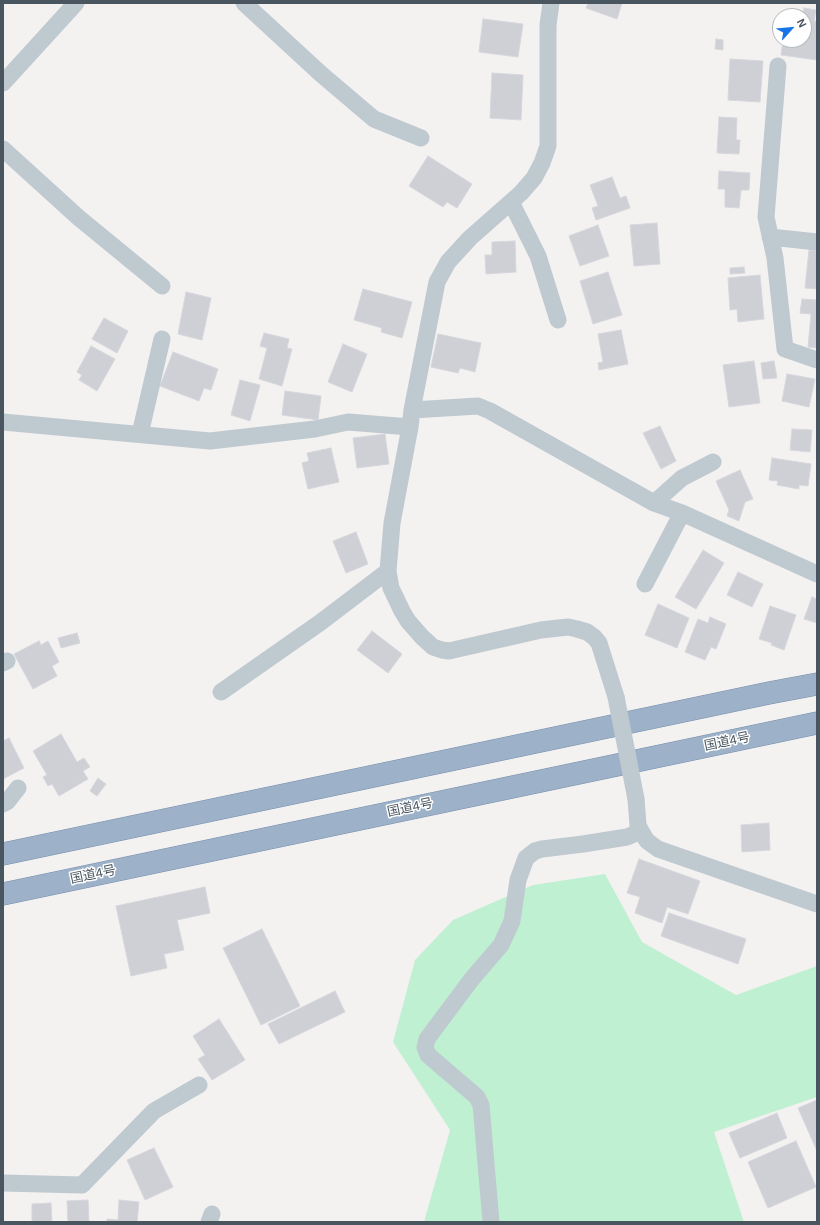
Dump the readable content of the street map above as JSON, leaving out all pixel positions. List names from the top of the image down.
{
  "streets": {
    "highway": ["国道4号"]
  },
  "north": "top right"
}
